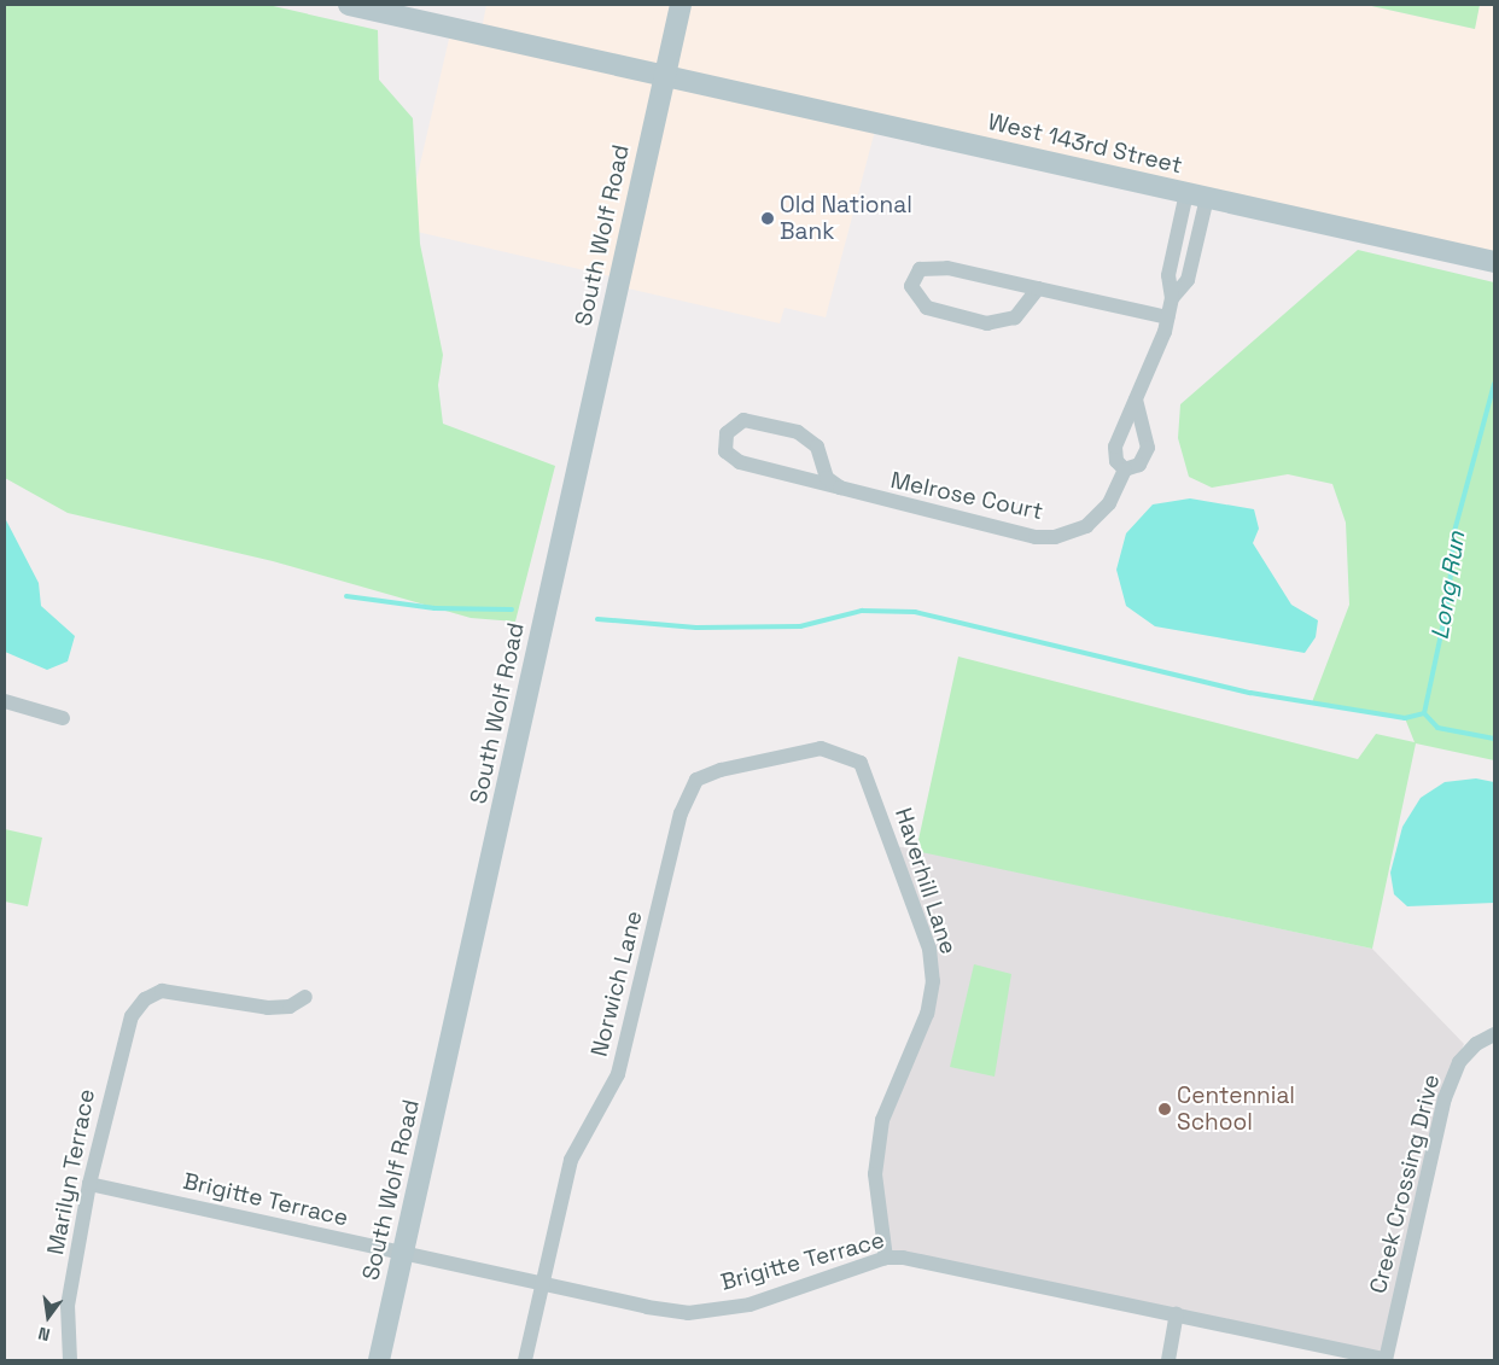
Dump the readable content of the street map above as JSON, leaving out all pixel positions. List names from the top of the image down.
{
  "streets": {
    "main road": ["West 143rd Street", "South Wolf Road"],
    "street": [
      "Melrose Court",
      "Haverhill Lane",
      "Norwich Lane",
      "Marilyn Terrace",
      "Creek Crossing Drive",
      "Brigitte Terrace"
    ]
  },
  "crossings": [
    ["West 143rd Street", "South Wolf Road"],
    ["South Wolf Road", "Brigitte Terrace"],
    ["Haverhill Lane", "Norwich Lane"],
    ["Haverhill Lane", "Brigitte Terrace"],
    ["Norwich Lane", "Brigitte Terrace"],
    ["Marilyn Terrace", "Brigitte Terrace"],
    ["Creek Crossing Drive", "Brigitte Terrace"]
  ],
  "water": ["Long Run"],
  "places": ["Old National Bank", "Centennial School"],
  "north": "bottom"
}
